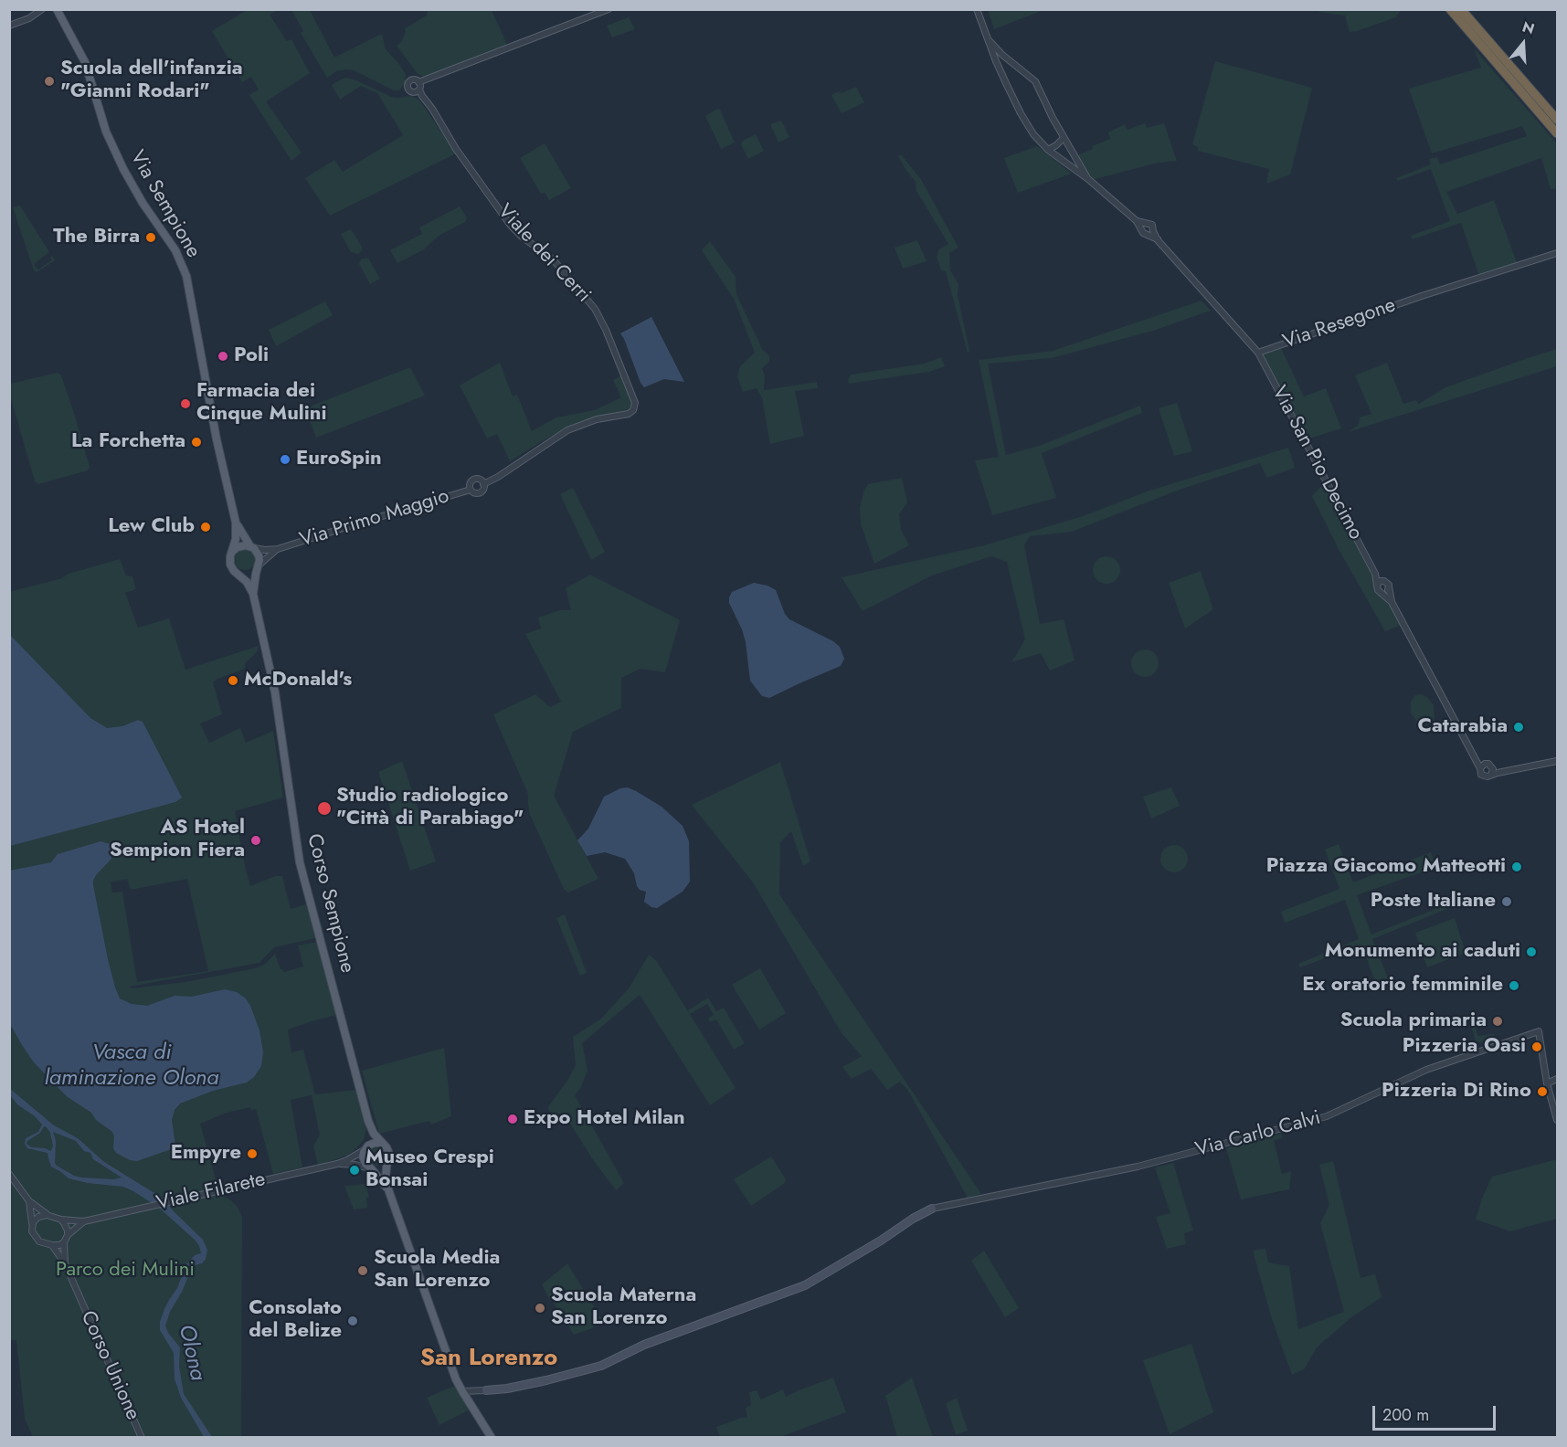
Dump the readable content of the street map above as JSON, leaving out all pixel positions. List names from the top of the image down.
{
  "streets": {
    "main road": ["Via Sempione", "Corso Sempione"],
    "street": [
      "Viale dei Cerri",
      "Via Resegone",
      "Via San Pio Decimo",
      "Via Primo Maggio",
      "Via Carlo Calvi",
      "Viale Filarete",
      "Corso Unione"
    ]
  },
  "crossings": [
    ["Via Sempione", "Via Primo Maggio"],
    ["Via Sempione", "Corso Sempione"],
    ["Viale dei Cerri", "Via Primo Maggio"],
    ["Via Resegone", "Via San Pio Decimo"],
    ["Via Primo Maggio", "Corso Sempione"],
    ["Corso Sempione", "Viale Filarete"],
    ["Viale Filarete", "Corso Unione"]
  ],
  "districts": ["San Lorenzo"],
  "water": ["Vasca di laminazione Olona", "Olona"],
  "parks": ["Parco dei Mulini"],
  "places": [
    "Scuola dell'infanzia \"Gianni Rodari\"",
    "The Birra",
    "Poli",
    "Farmacia dei Cinque Mulini",
    "La Forchetta",
    "EuroSpin",
    "Lew Club",
    "McDonald's",
    "Catarabia",
    "Studio radiologico \"Città di Parabiago\"",
    "AS Hotel Sempion Fiera",
    "Piazza Giacomo Matteotti",
    "Poste Italiane",
    "Monumento ai caduti",
    "Ex oratorio femminile",
    "Scuola primaria",
    "Pizzeria Oasi",
    "Pizzeria Di Rino",
    "Expo Hotel Milan",
    "Empyre",
    "Museo Crespi Bonsai",
    "Scuola Media San Lorenzo",
    "Scuola Materna San Lorenzo",
    "Consolato del Belize"
  ],
  "scale_bar": "200 m",
  "north": "top"
}
